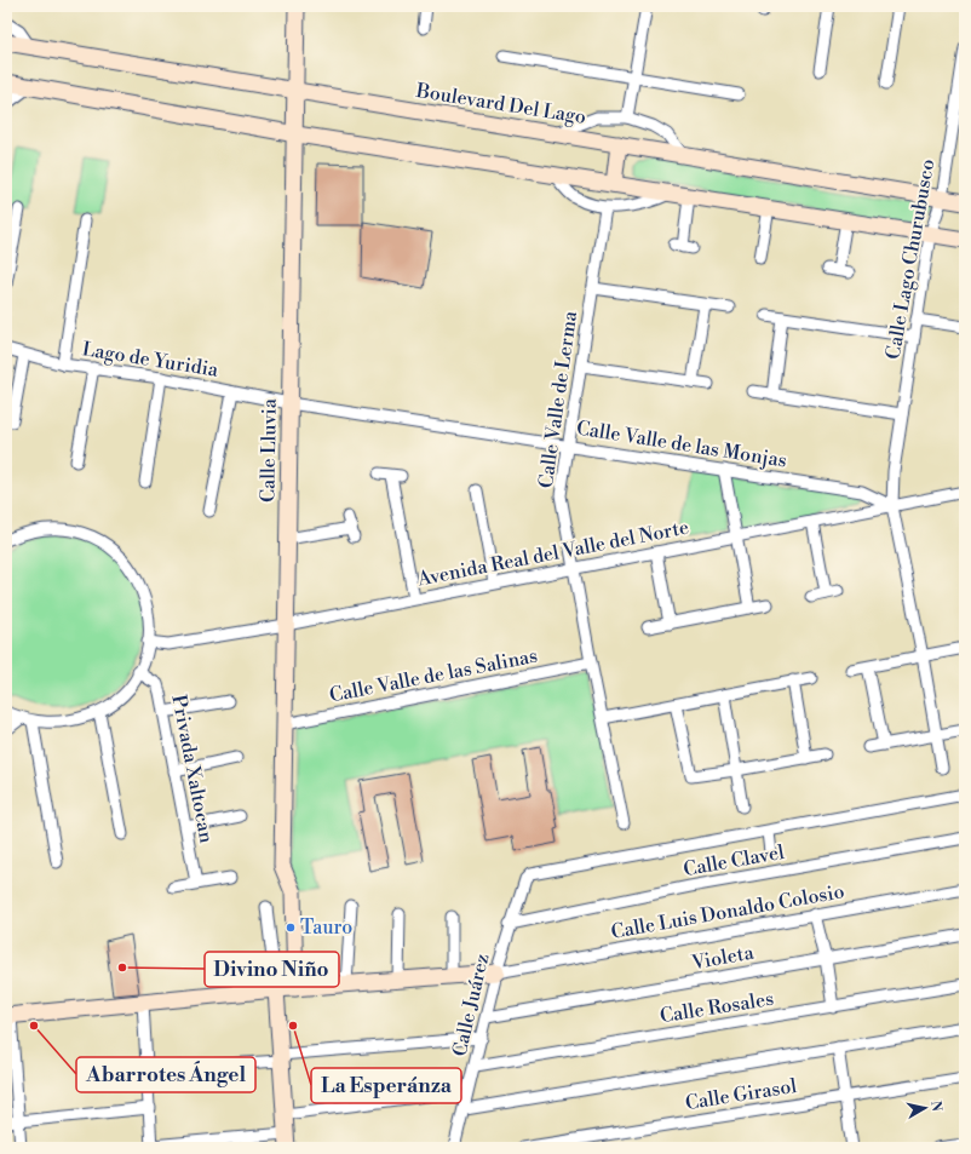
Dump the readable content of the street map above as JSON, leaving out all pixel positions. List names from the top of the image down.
{
  "streets": {
    "street": [
      "Boulevard Del Lago",
      "Calle Lago Churubusco",
      "Lago de Yuridia",
      "Calle Valle de Lerma",
      "Calle Valle de las Monjas",
      "Calle Lluvia",
      "Avenida Real del Valle del Norte",
      "Calle Valle de las Salinas",
      "Privada Xaltocan",
      "Calle Clavel",
      "Calle Luis Donaldo Colosio",
      "Violeta",
      "Calle Juárez",
      "Calle Rosales",
      "Calle Girasol"
    ]
  },
  "crossings": [
    ["Boulevard Del Lago", "Calle Lago Churubusco"],
    ["Boulevard Del Lago", "Calle Lluvia"],
    ["Calle Lago Churubusco", "Calle Valle de las Monjas"],
    ["Calle Lago Churubusco", "Avenida Real del Valle del Norte"],
    ["Lago de Yuridia", "Calle Valle de las Monjas"],
    ["Lago de Yuridia", "Calle Lluvia"],
    ["Calle Valle de Lerma", "Calle Valle de las Monjas"],
    ["Calle Valle de Lerma", "Avenida Real del Valle del Norte"],
    ["Calle Valle de Lerma", "Calle Valle de las Salinas"],
    ["Calle Valle de las Monjas", "Calle Lluvia"],
    ["Calle Valle de las Monjas", "Avenida Real del Valle del Norte"],
    ["Calle Lluvia", "Avenida Real del Valle del Norte"],
    ["Calle Lluvia", "Calle Valle de las Salinas"],
    ["Calle Clavel", "Calle Juárez"],
    ["Calle Luis Donaldo Colosio", "Calle Juárez"],
    ["Violeta", "Calle Juárez"],
    ["Calle Juárez", "Calle Rosales"]
  ],
  "places": [
    "Tauro",
    "Divino Niño",
    "Abarrotes Ángel",
    "La Esperánza"
  ],
  "north": "right"
}
